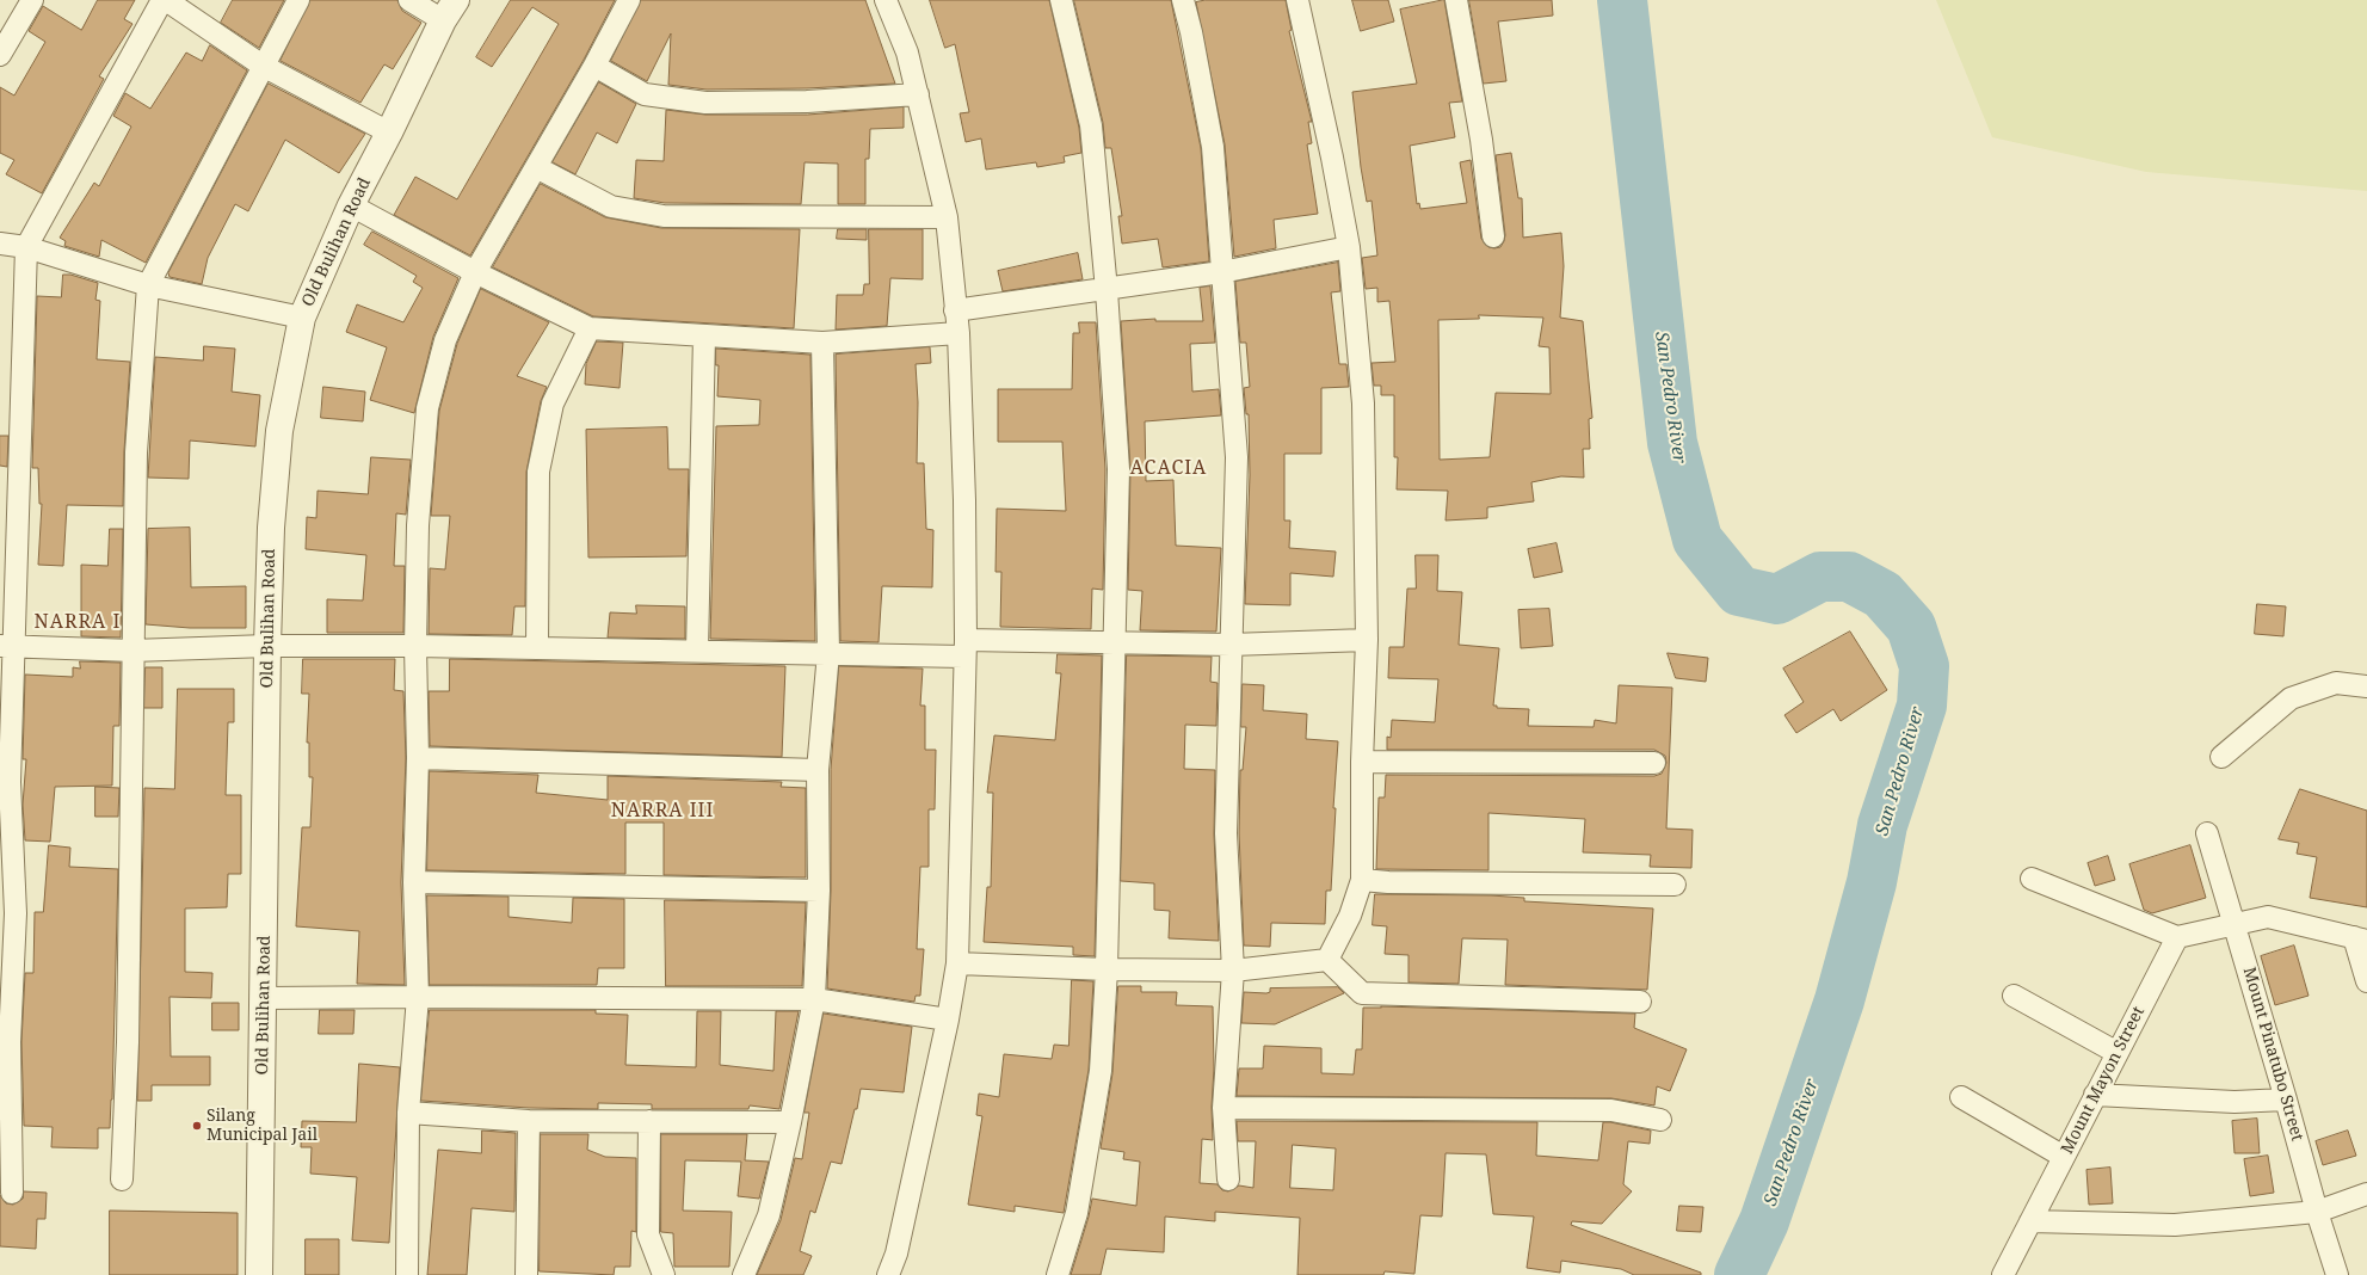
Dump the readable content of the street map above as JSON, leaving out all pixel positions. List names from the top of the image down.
{
  "streets": {
    "street": ["Old Bulihan Road", "Mount Pinatubo Street", "Mount Mayon Street"]
  },
  "districts": ["ACACIA", "NARRA I", "NARRA III"],
  "water": ["San Pedro River"],
  "places": ["Silang Municipal Jail"]
}
